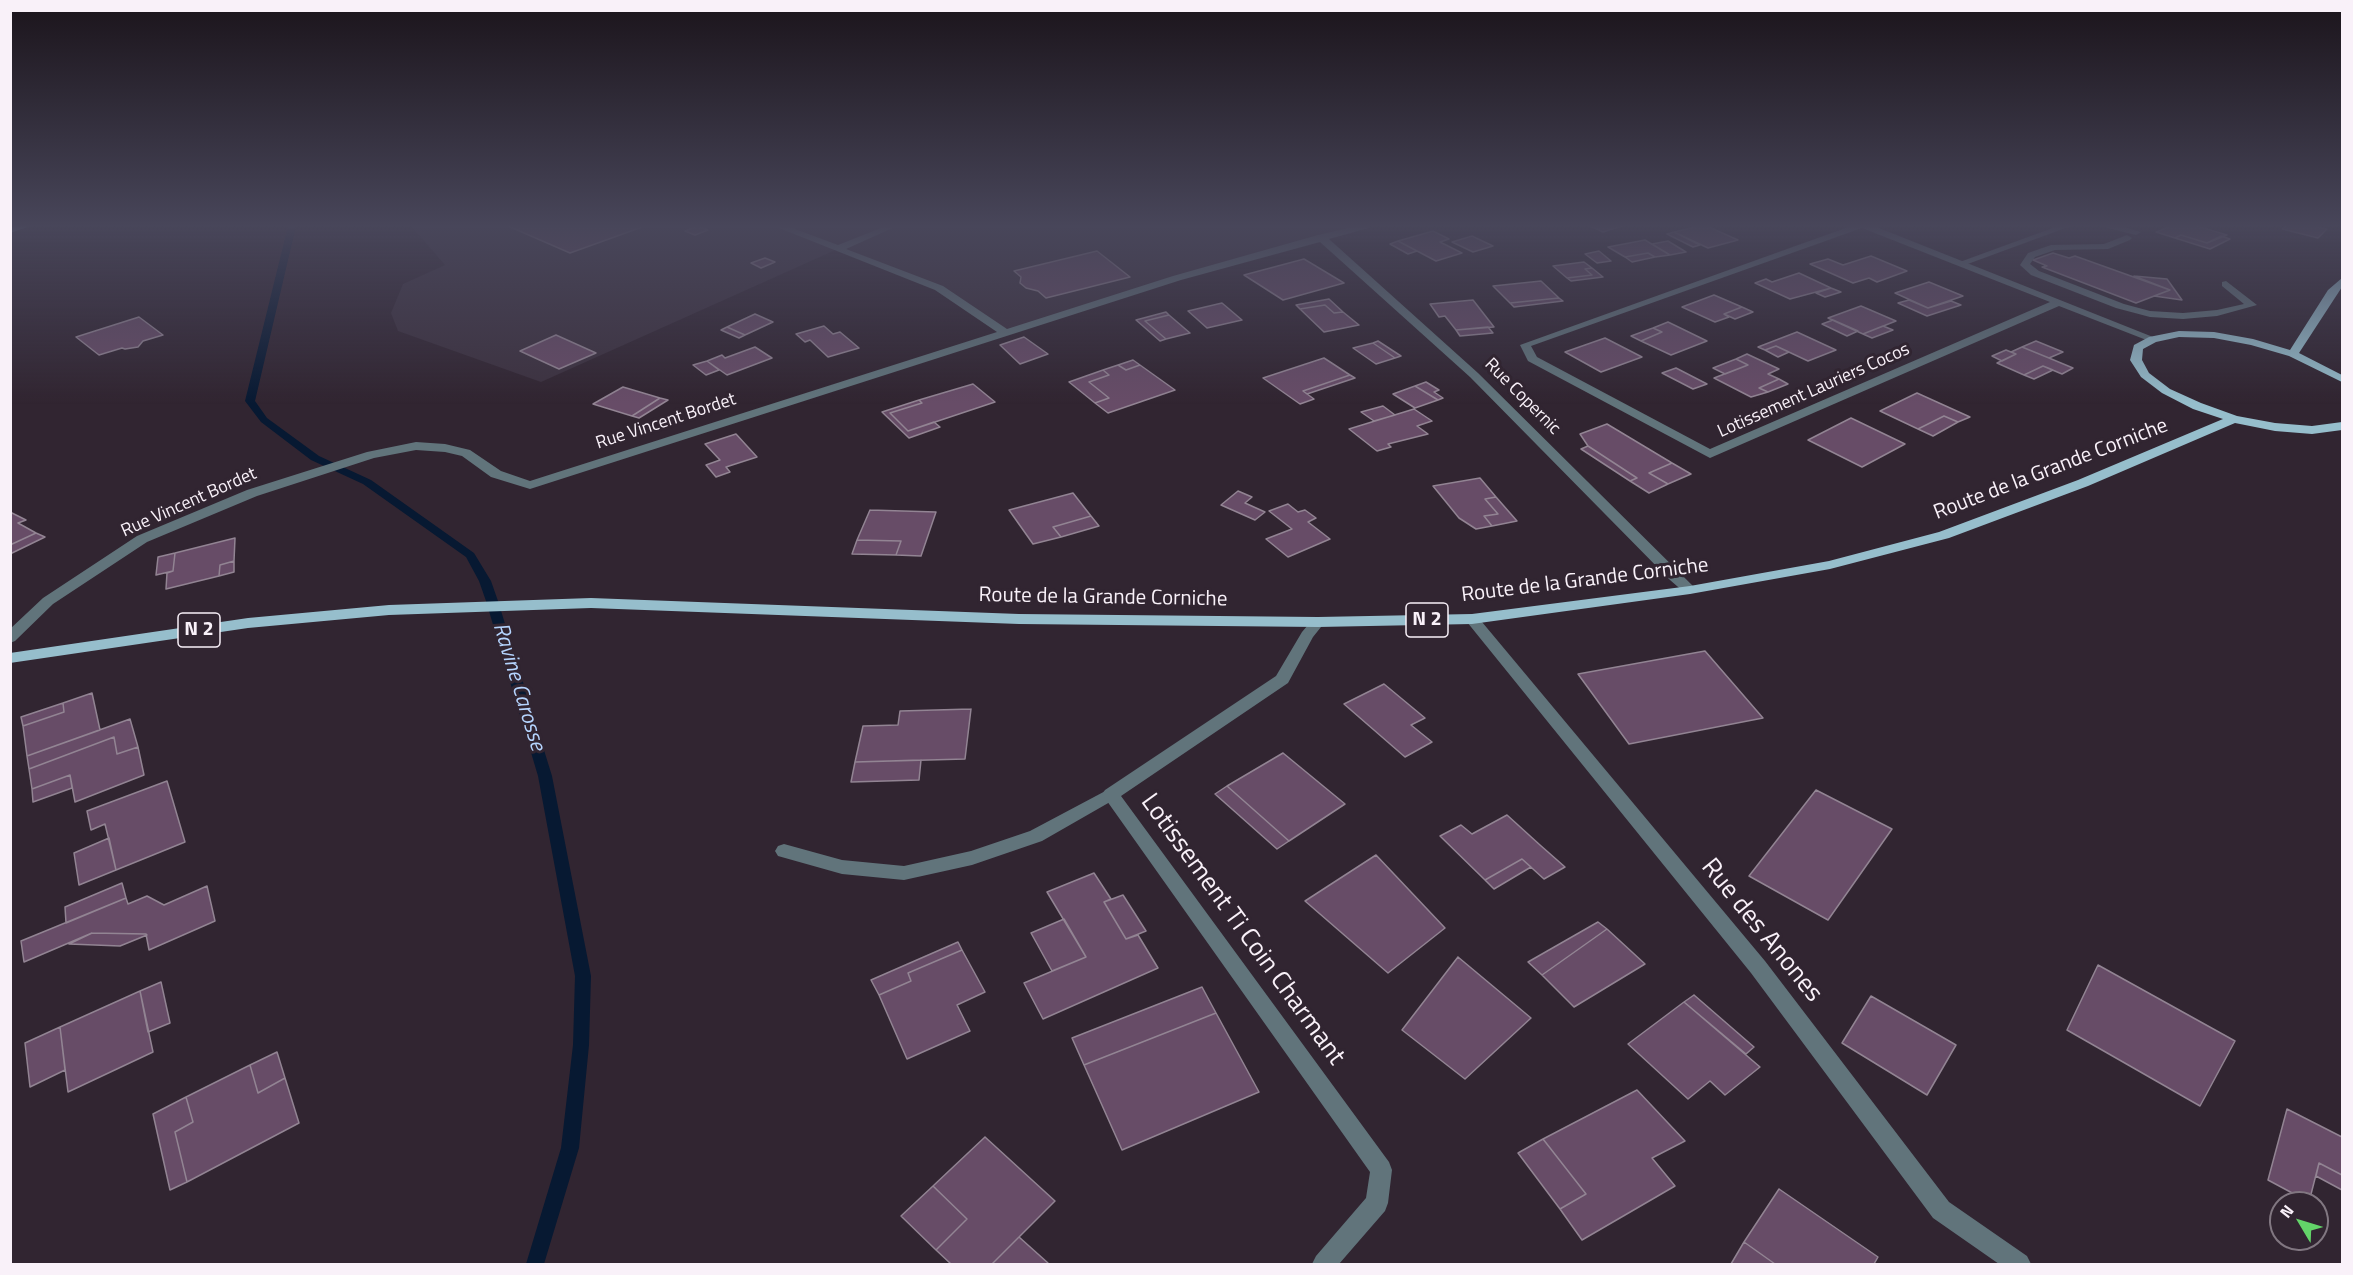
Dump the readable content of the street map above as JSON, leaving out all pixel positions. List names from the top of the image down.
{
  "streets": {
    "main road": ["Route de la Grande Corniche", "N 2"],
    "street": [
      "Lotissement Lauriers Cocos",
      "Rue Copernic",
      "Rue Vincent Bordet",
      "Lotissement Ti Coin Charmant",
      "Rue des Anones"
    ]
  },
  "crossings": [
    ["Rue Copernic", "Route de la Grande Corniche"],
    ["Route de la Grande Corniche", "Lotissement Ti Coin Charmant"],
    ["Route de la Grande Corniche", "Rue des Anones"]
  ],
  "water": ["Ravine Carosse"],
  "north": "top left"
}
